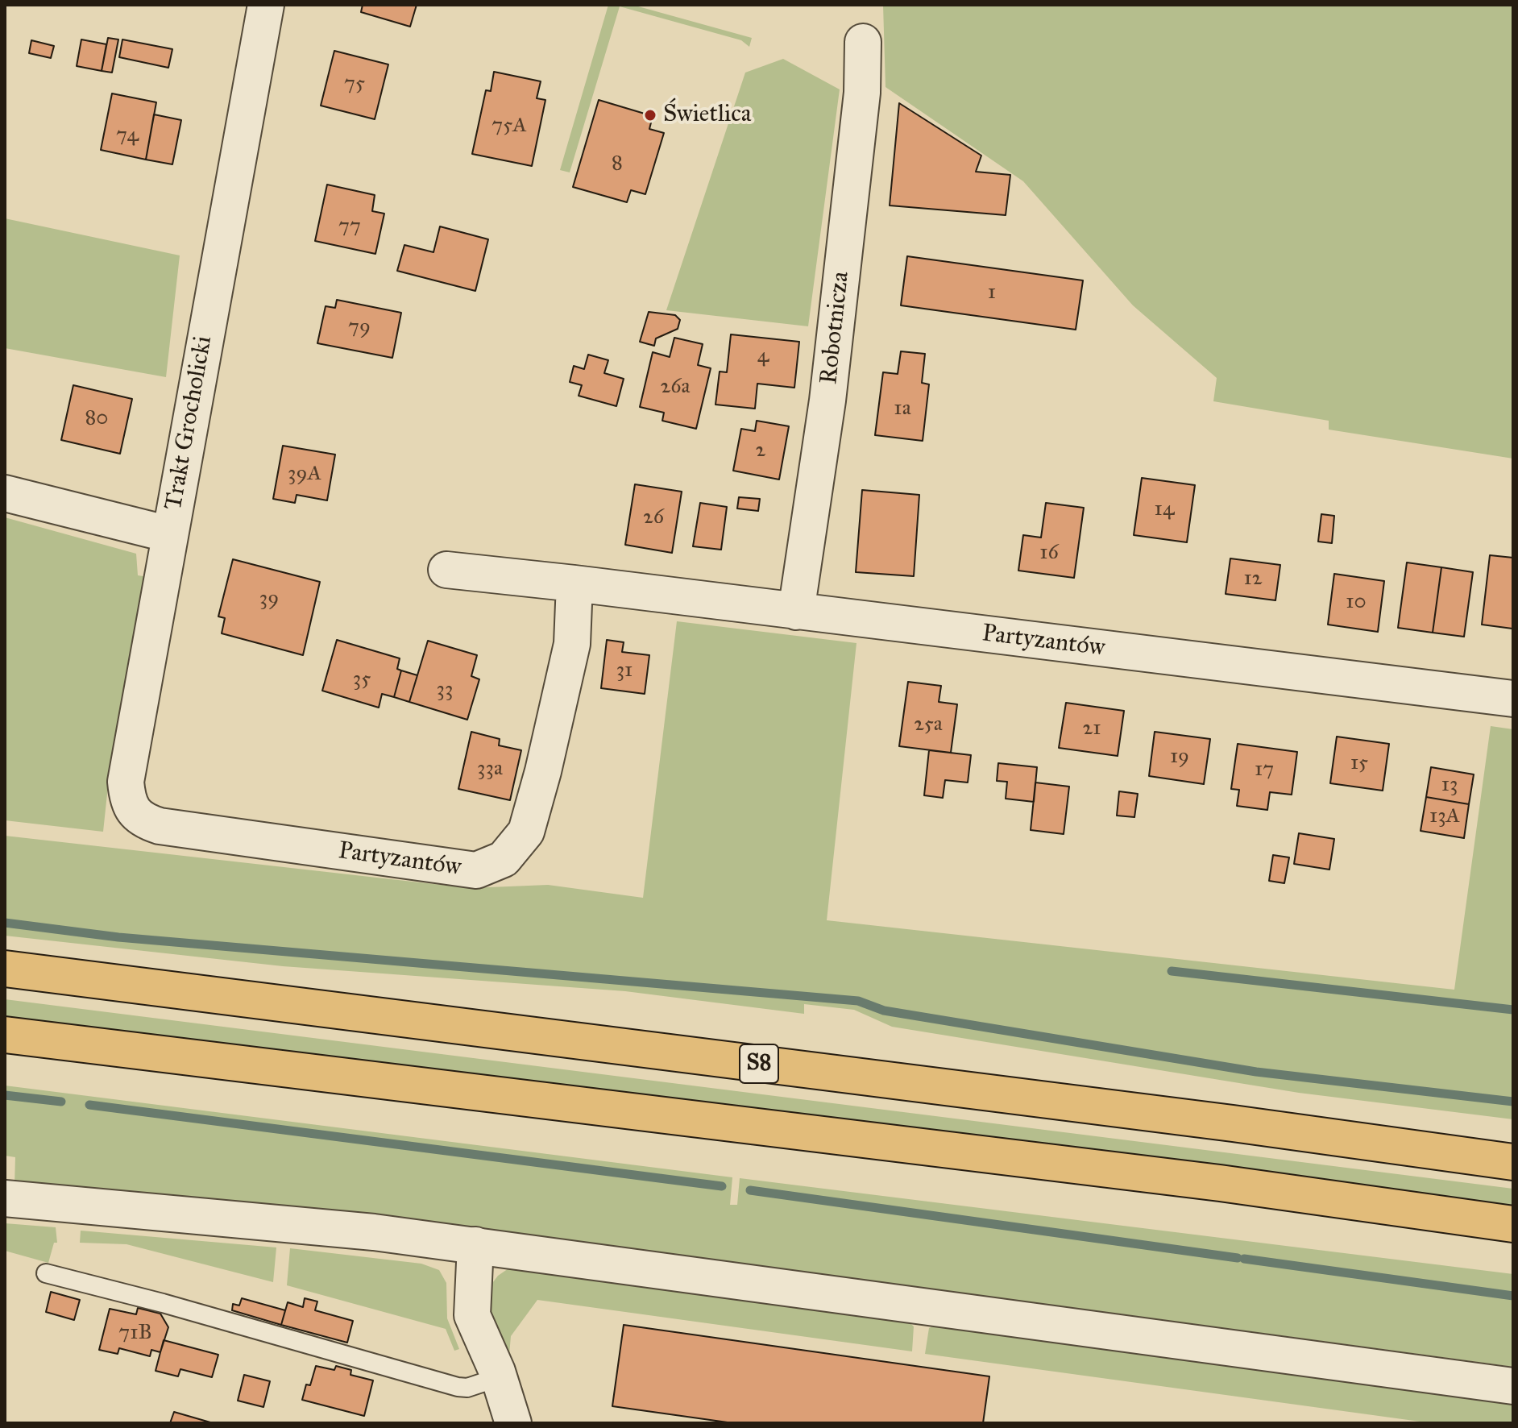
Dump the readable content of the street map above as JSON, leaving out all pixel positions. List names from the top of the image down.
{
  "streets": {
    "highway": ["S8"],
    "street": ["Robotnicza", "Trakt Grocholicki", "Partyzantów"]
  },
  "crossings": [
    ["Robotnicza", "Partyzantów"],
    ["Trakt Grocholicki", "Partyzantów"]
  ],
  "places": ["Świetlica"],
  "house_numbers": [
    "75",
    "75A",
    "74",
    "8",
    "77",
    "1",
    "79",
    "4",
    "26a",
    "1a",
    "80",
    "2",
    "39A",
    "14",
    "26",
    "16",
    "12",
    "39",
    "10",
    "31",
    "35",
    "33",
    "25a",
    "21",
    "19",
    "15",
    "33a",
    "17",
    "13",
    "13A",
    "71B"
  ]
}
